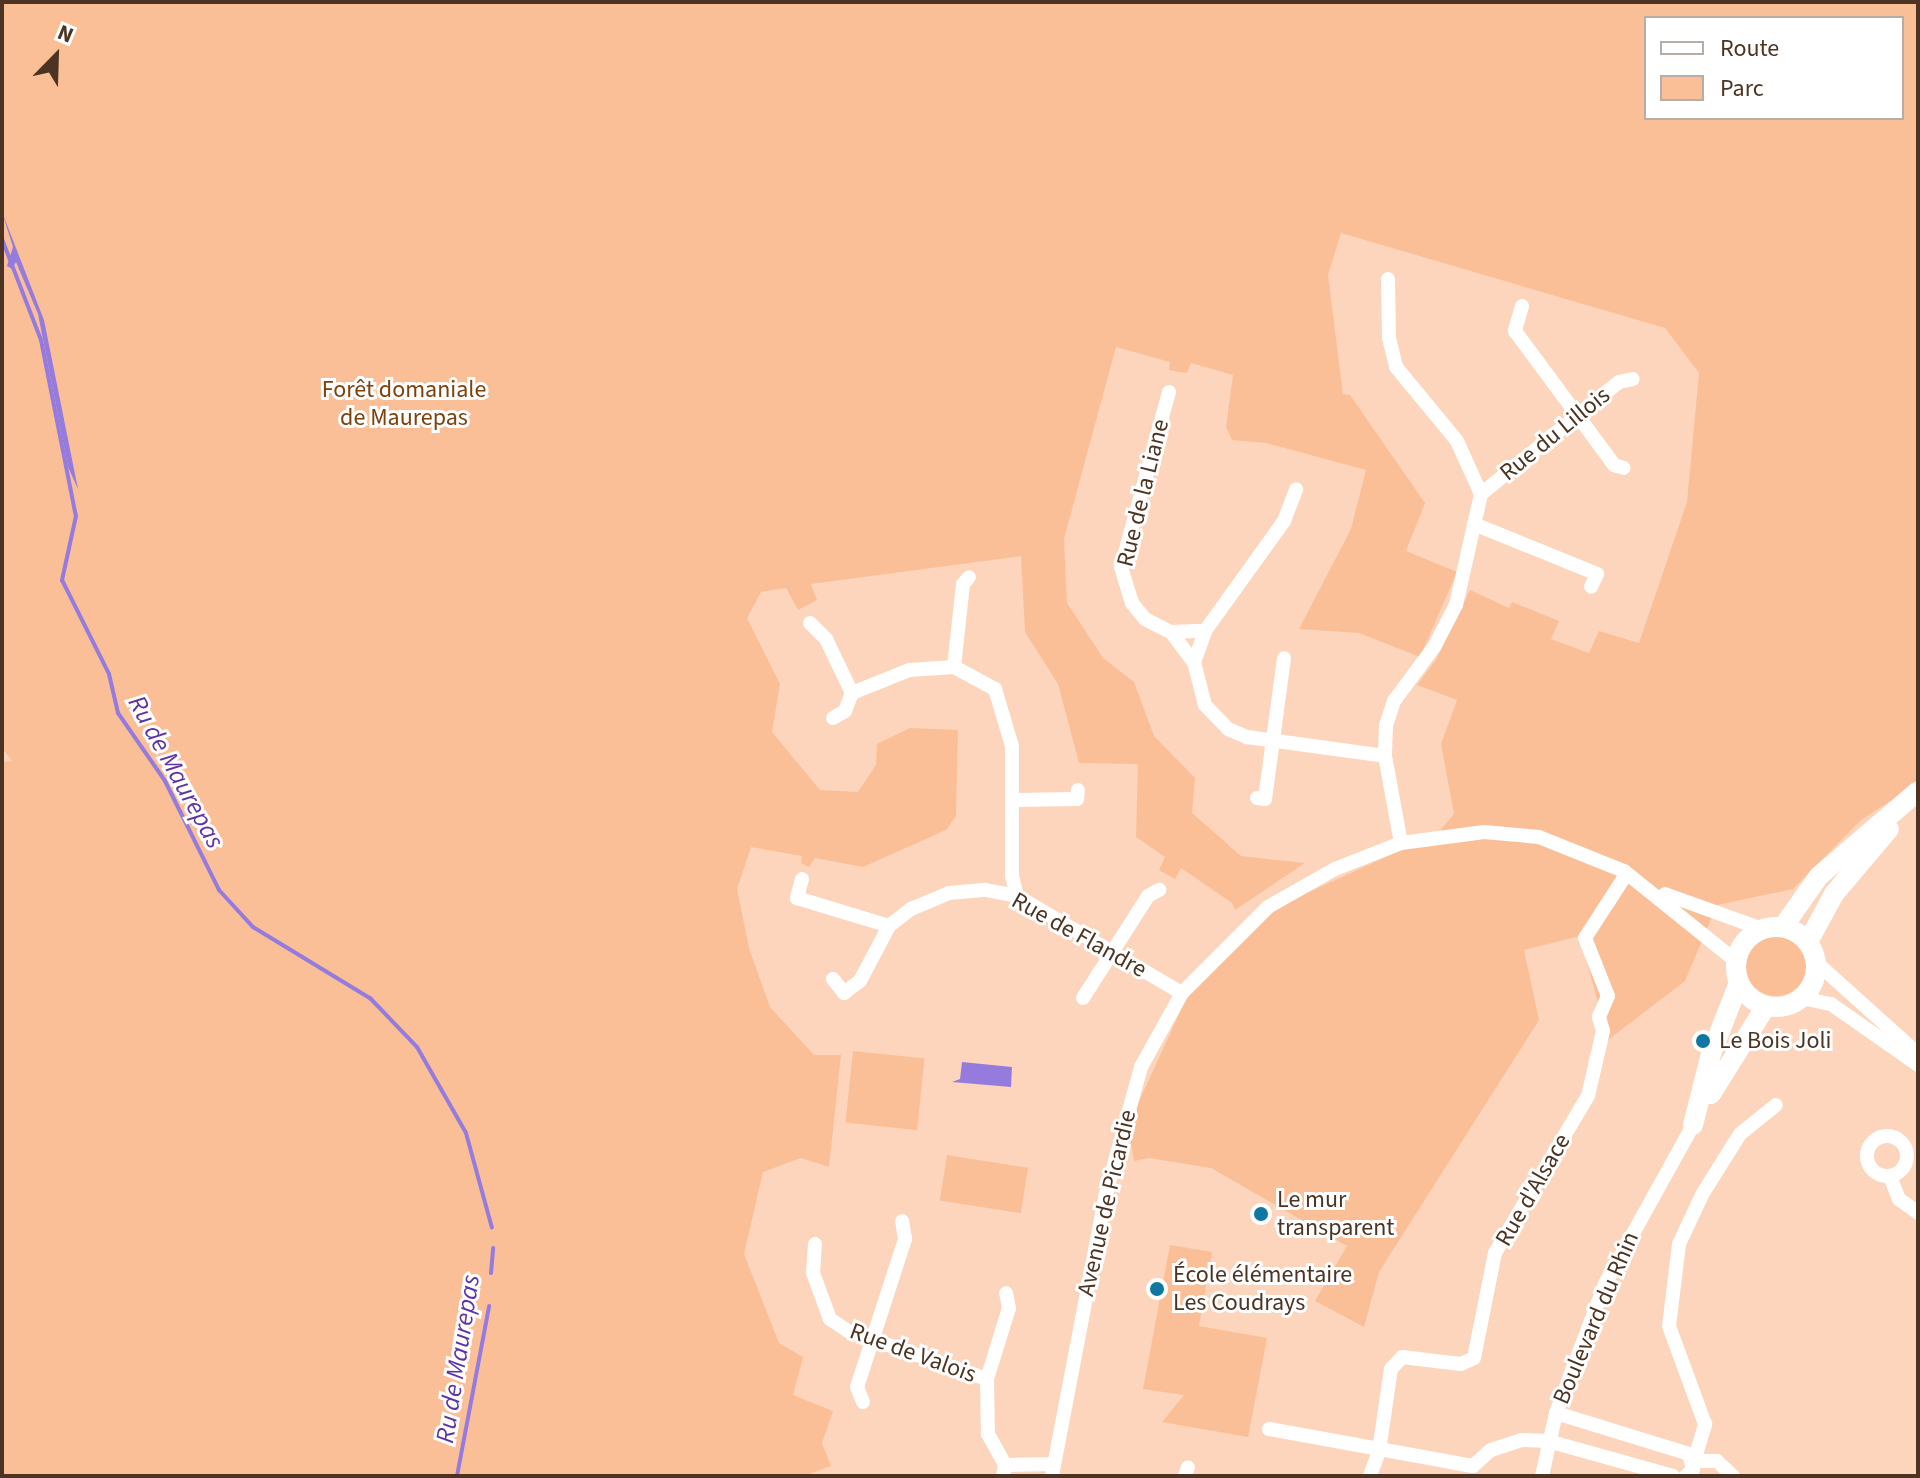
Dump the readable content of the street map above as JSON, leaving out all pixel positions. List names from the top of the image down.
{
  "streets": {
    "street": [
      "Rue du Lillois",
      "Rue de la Liane",
      "Rue de Flandre",
      "Rue d'Alsace",
      "Avenue de Picardie",
      "Boulevard du Rhin",
      "Rue de Valois"
    ]
  },
  "crossings": [
    ["Rue de Flandre", "Avenue de Picardie"],
    ["Rue d'Alsace", "Avenue de Picardie"],
    ["Avenue de Picardie", "Boulevard du Rhin"],
    ["Avenue de Picardie", "Rue de Valois"]
  ],
  "water": ["Ru de Maurepas"],
  "parks": ["Forêt domaniale de Maurepas"],
  "places": ["Le Bois Joli", "Le mur transparent", "École élémentaire Les Coudrays"],
  "legend": ["Route", "Parc"],
  "north": "top right"
}
